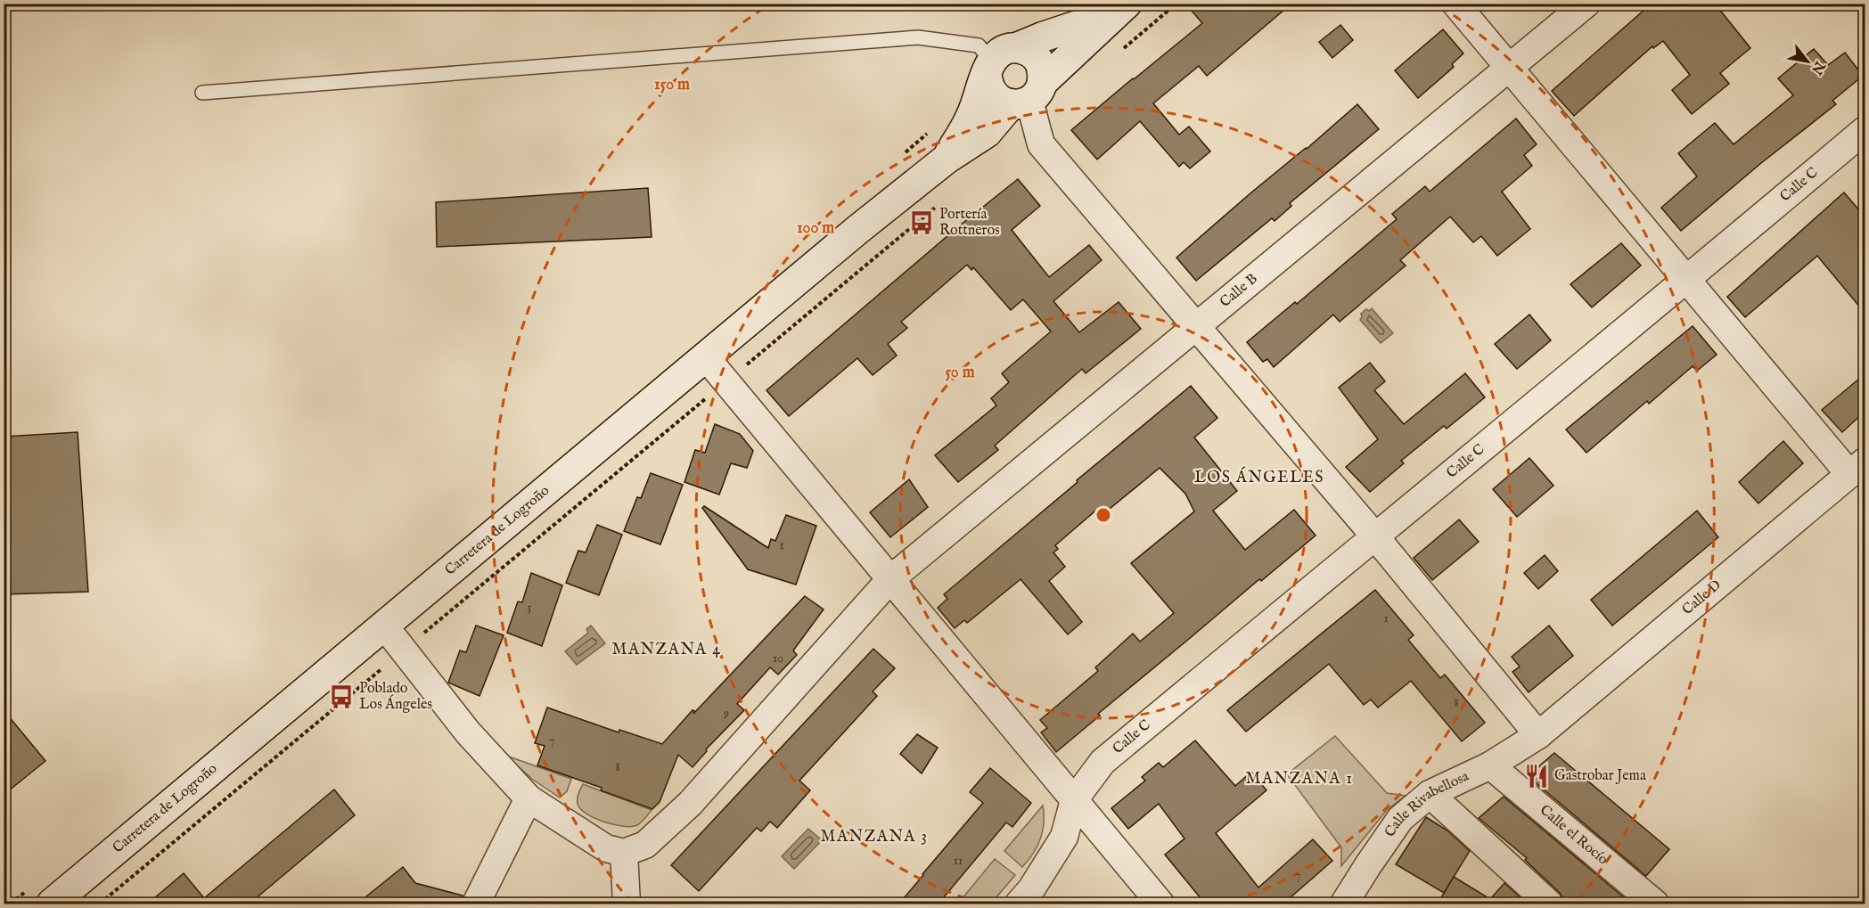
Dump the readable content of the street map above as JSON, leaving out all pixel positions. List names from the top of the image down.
{
  "streets": {
    "main road": ["Carretera de Logroño"],
    "street": [
      "Calle C",
      "Calle B",
      "Calle D",
      "Calle Rivabellosa",
      "Calle el Rocío"
    ]
  },
  "crossings": [
    ["Calle D", "Calle Rivabellosa"],
    ["Calle Rivabellosa", "Calle el Rocío"]
  ],
  "districts": [
    "LOS ÁNGELES",
    "MANZANA 4",
    "MANZANA 1",
    "MANZANA 3"
  ],
  "places": {
    "bus stop": ["Portería Rottneros", "Poblado Los Ángeles"],
    "restaurant": ["Gastrobar Jema"]
  },
  "house_numbers": [
    "1",
    "5",
    "1",
    "10",
    "8",
    "9",
    "7",
    "8",
    "11",
    "7"
  ],
  "north": "bottom right",
  "rings": ["150 m", "100 m", "50 m"]
}
